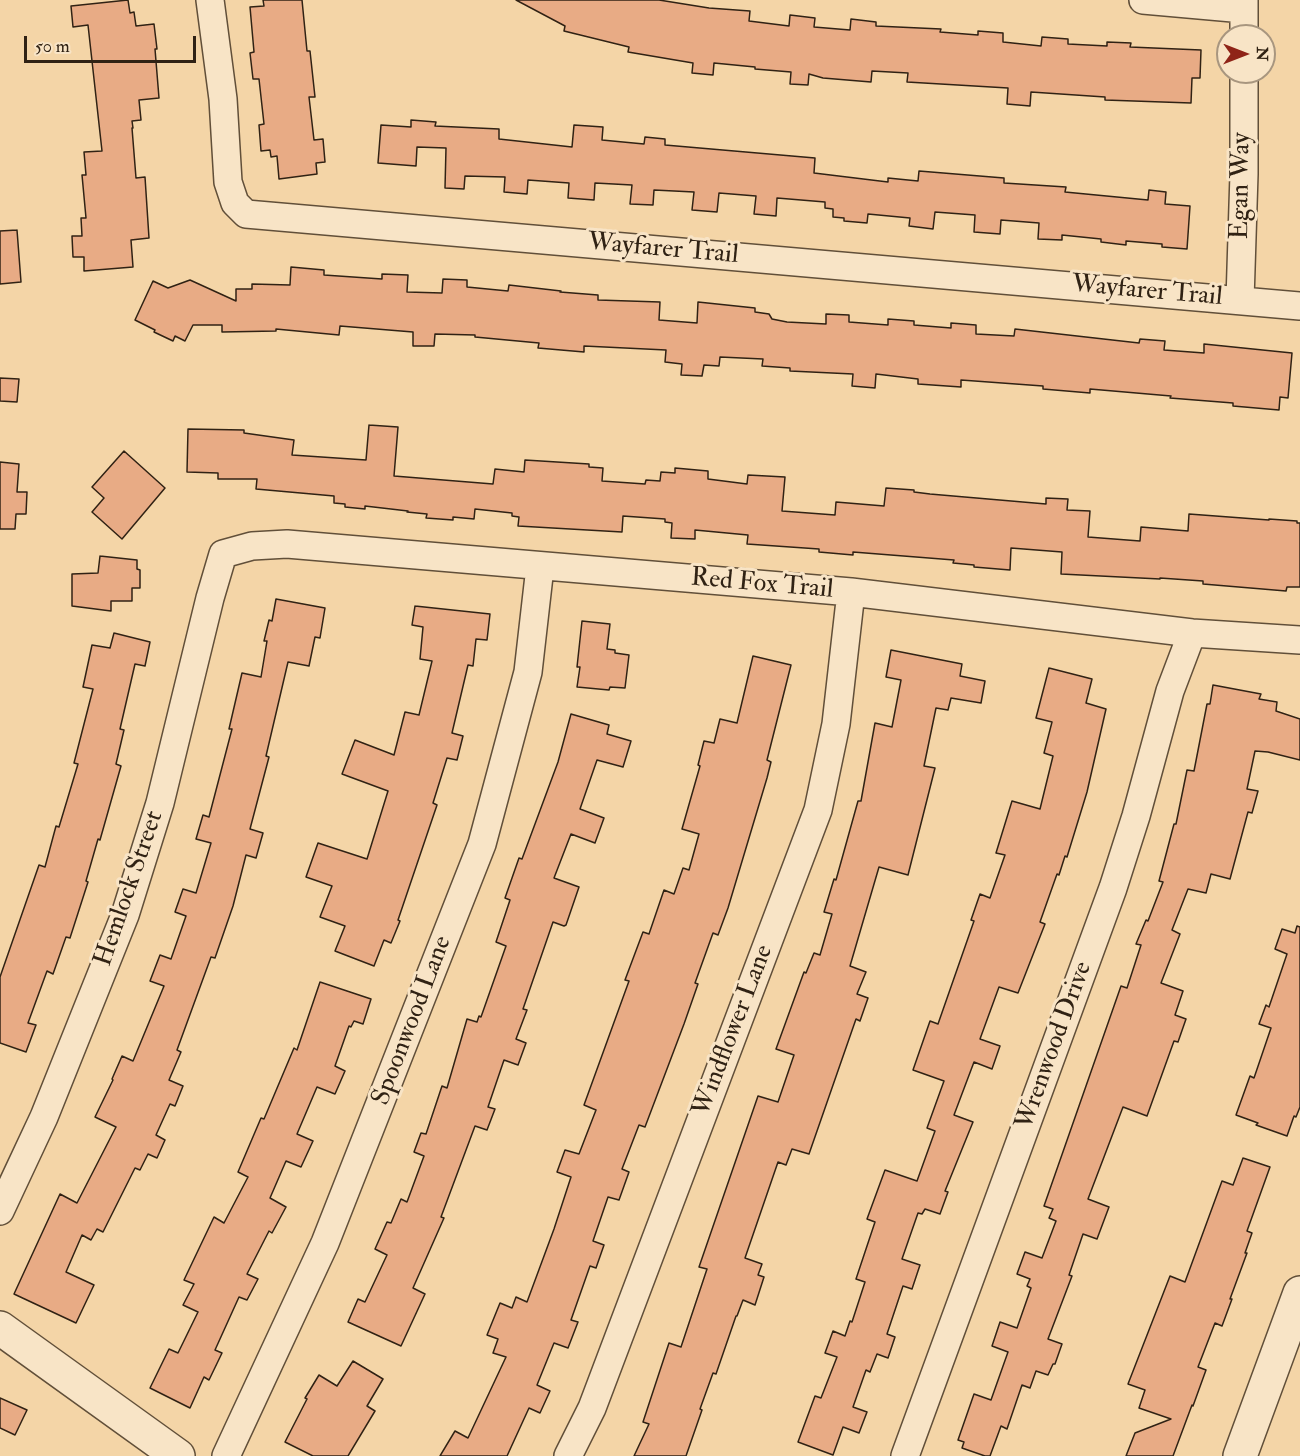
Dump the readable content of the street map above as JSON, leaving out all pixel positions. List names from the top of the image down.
{
  "streets": {
    "street": [
      "Egan Way",
      "Wayfarer Trail",
      "Red Fox Trail",
      "Hemlock Street",
      "Spoonwood Lane",
      "Windflower Lane",
      "Wrenwood Drive"
    ]
  },
  "crossings": [
    ["Egan Way", "Wayfarer Trail"],
    ["Red Fox Trail", "Hemlock Street"],
    ["Red Fox Trail", "Spoonwood Lane"],
    ["Red Fox Trail", "Windflower Lane"],
    ["Red Fox Trail", "Wrenwood Drive"]
  ],
  "scale_bar": "50 m",
  "north": "right"
}
